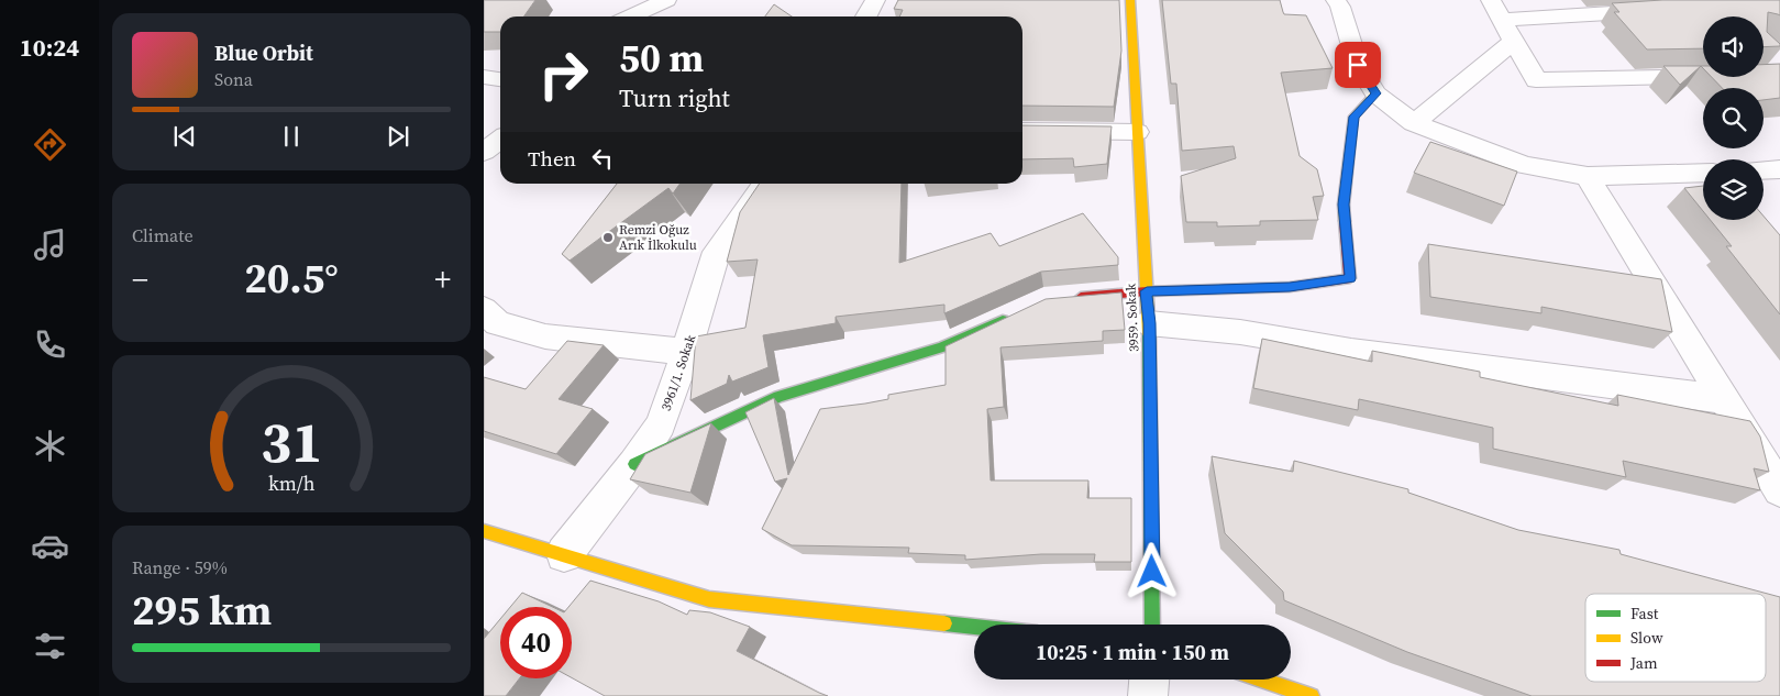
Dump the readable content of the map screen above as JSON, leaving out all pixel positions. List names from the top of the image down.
{
  "streets": {
    "street": ["3959. Sokak", "3961/1. Sokak"]
  },
  "places": ["Remzi Oğuz Arık İlkokulu"],
  "legend": ["Fast", "Slow", "Jam"],
  "page": {
    "tabs": "10:24",
    "turn": ["50 m", "Turn right"],
    "song": ["Blue Orbit", "Sona"],
    "then": "Then",
    "tile": [
      "Climate",
      ["Range · 59%", "295 km"]
    ],
    "heat": ["−", "20.5°", "+"],
    "limit": "40",
    "trip": "10:25 · 1 min · 150 m",
    "gauge": ["31", "km/h"]
  }
}
